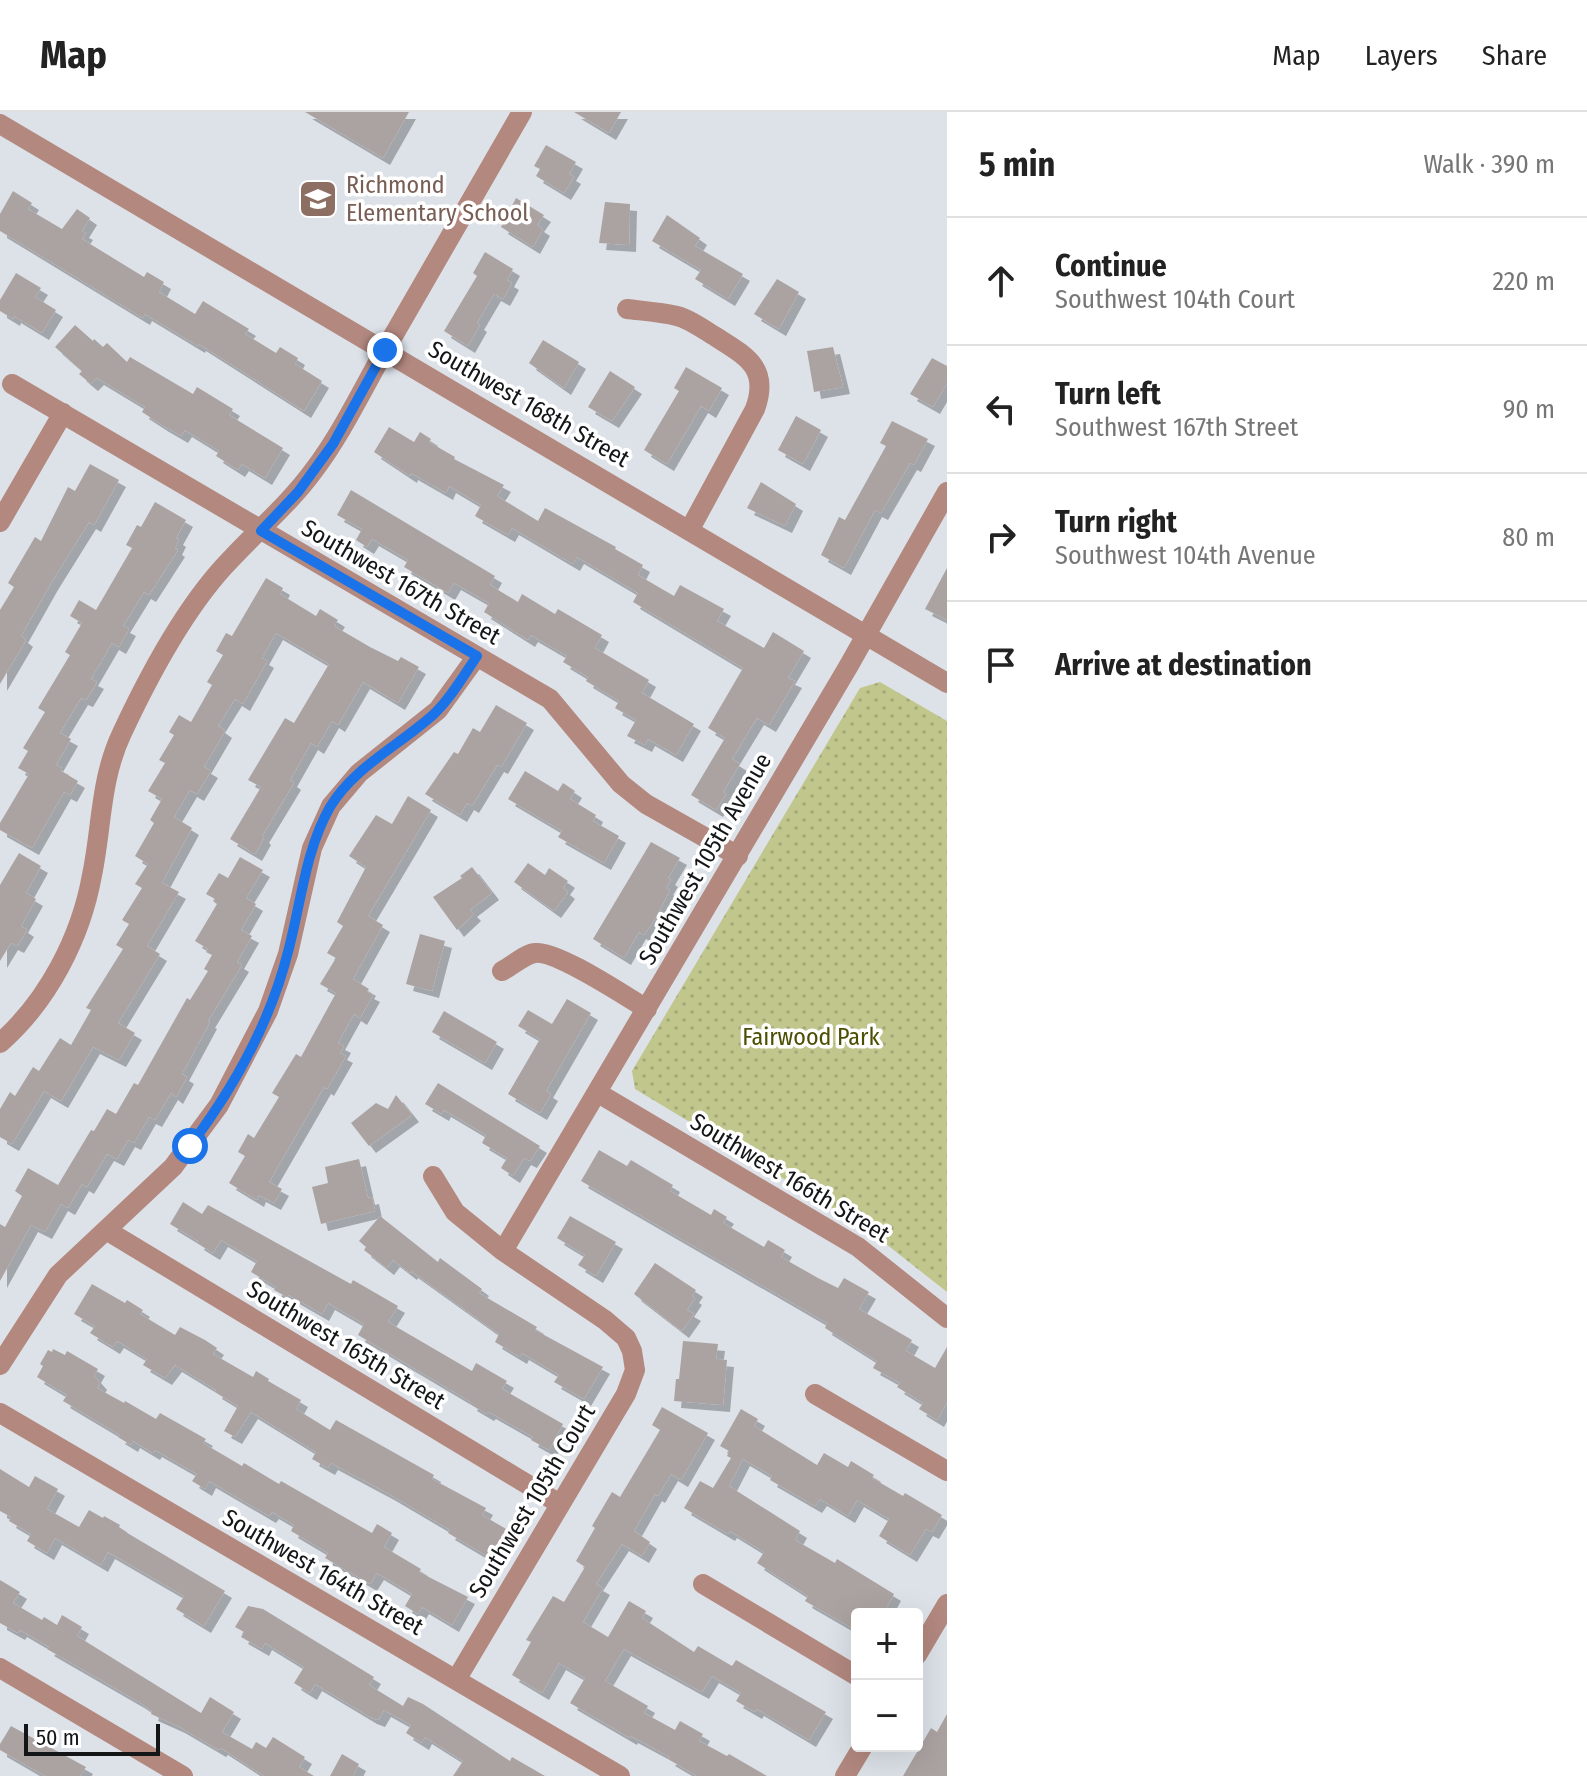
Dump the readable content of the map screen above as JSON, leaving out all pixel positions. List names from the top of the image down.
{
  "streets": {
    "street": [
      "Southwest 168th Street",
      "Southwest 167th Street",
      "Southwest 105th Avenue",
      "Southwest 166th Street",
      "Southwest 165th Street",
      "Southwest 105th Court",
      "Southwest 164th Street"
    ]
  },
  "crossings": [
    ["Southwest 168th Street", "Southwest 105th Avenue"],
    ["Southwest 167th Street", "Southwest 105th Avenue"],
    ["Southwest 105th Avenue", "Southwest 166th Street"],
    ["Southwest 105th Avenue", "Southwest 105th Court"],
    ["Southwest 165th Street", "Southwest 105th Court"],
    ["Southwest 105th Court", "Southwest 164th Street"]
  ],
  "parks": ["Fairwood Park"],
  "places": {
    "school or university": ["Richmond Elementary School"]
  },
  "scale_bar": "50 m",
  "page": {
    "header": "Map",
    "nav": ["Map", "Layers", "Share"],
    "heading": ["5 min", "Walk · 390 m"],
    "list": [
      ["Continue", "Southwest 104th Court", "220 m"],
      ["Turn left", "Southwest 167th Street", "90 m"],
      ["Turn right", "Southwest 104th Avenue", "80 m"],
      "Arrive at destination"
    ],
    "map_buttons": ["+", "−"],
    "scale": "50 m"
  }
}
